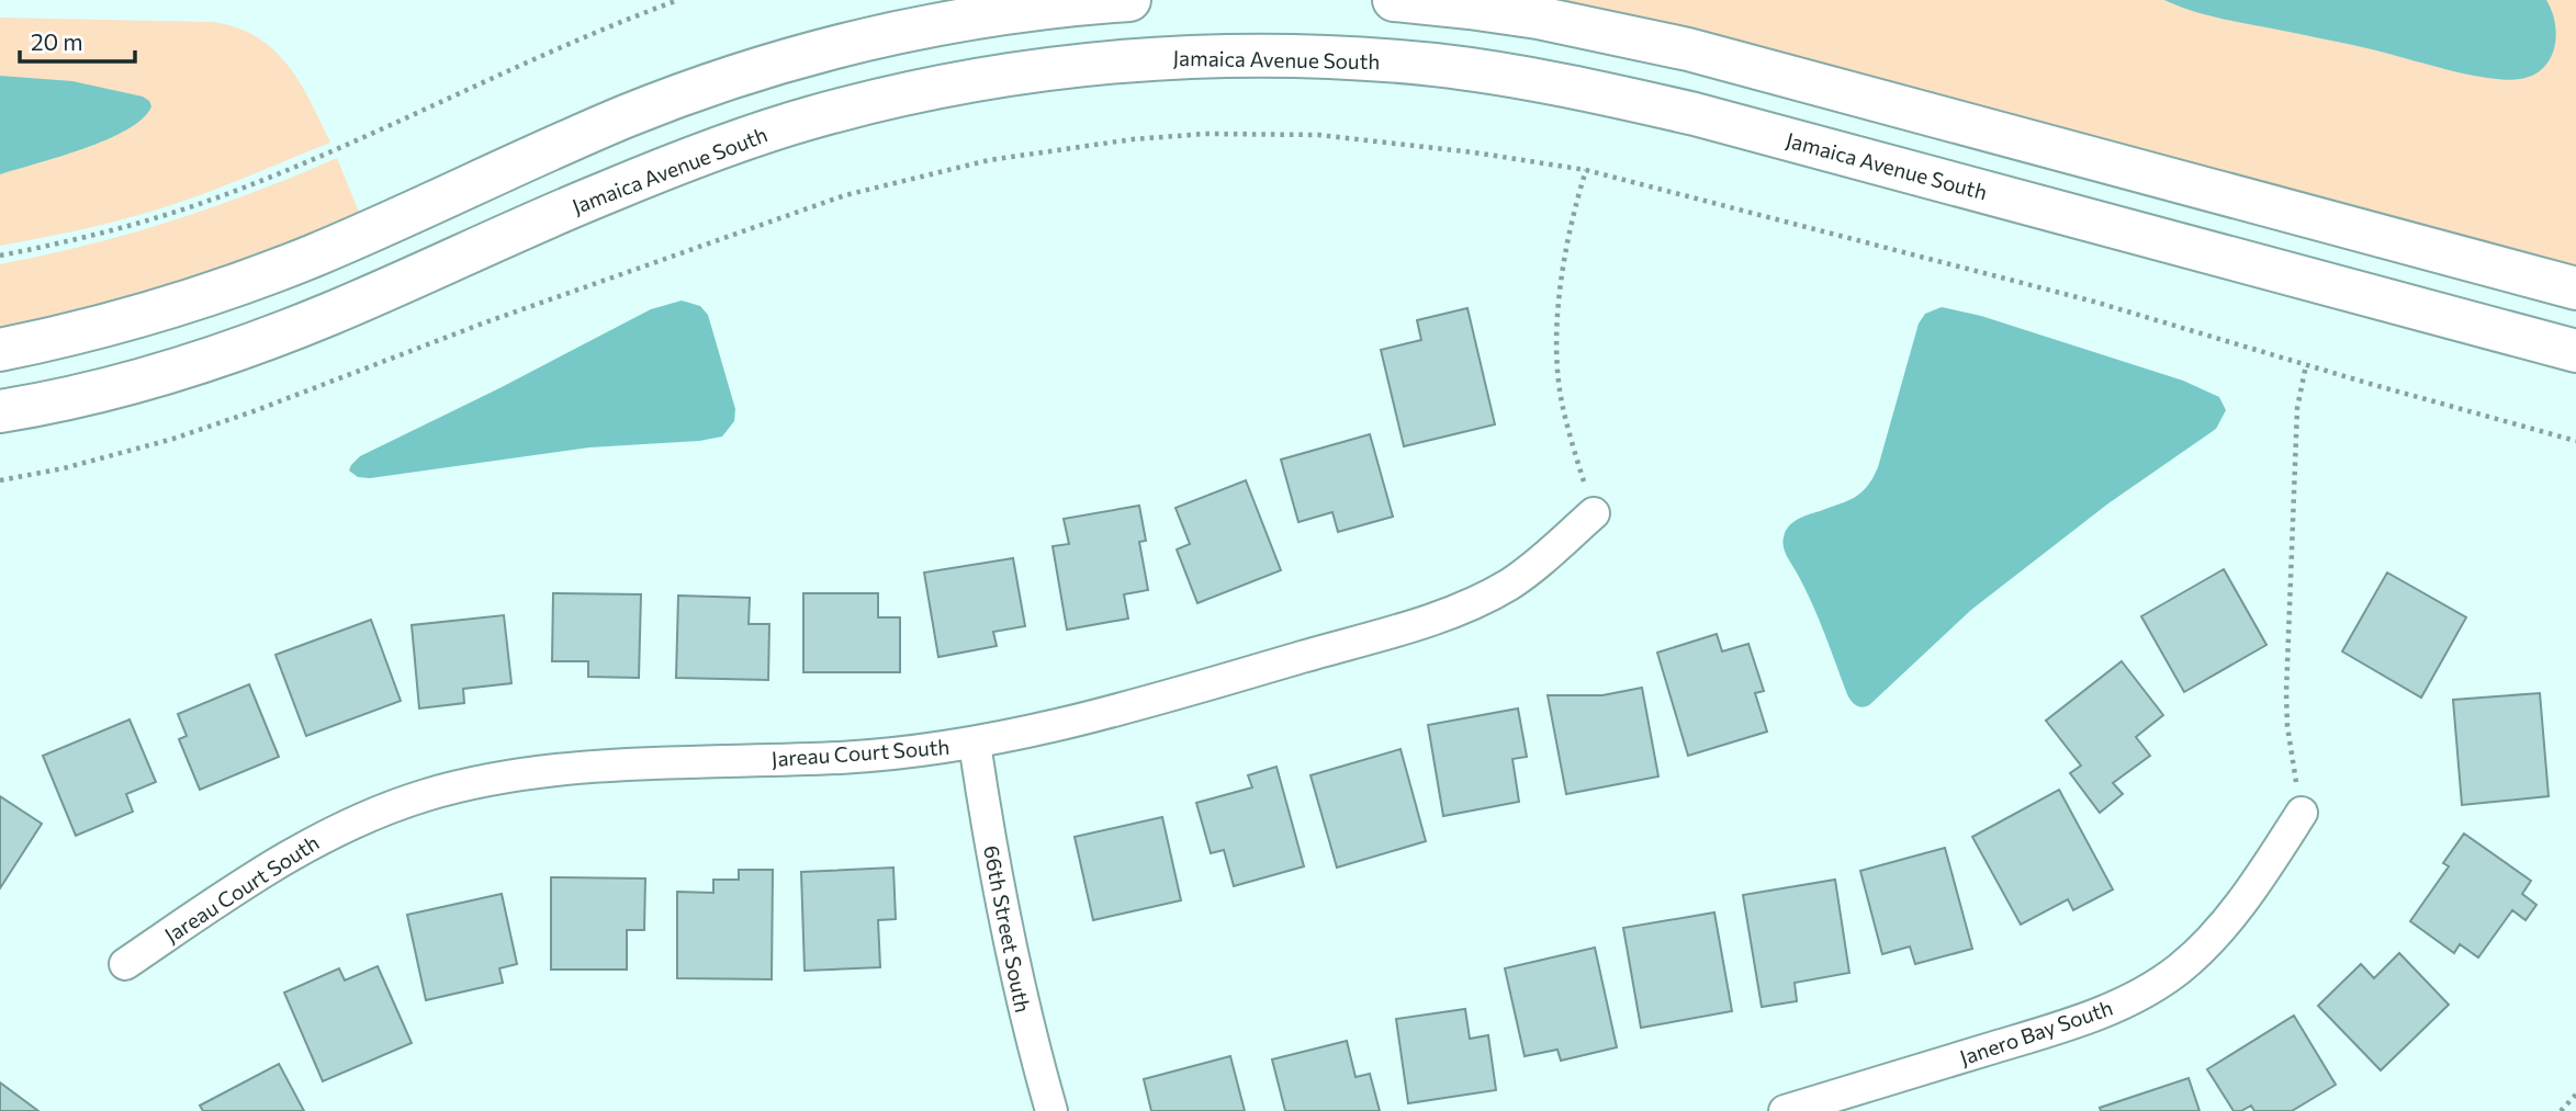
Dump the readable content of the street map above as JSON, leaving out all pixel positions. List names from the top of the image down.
{
  "streets": {
    "street": [
      "Jamaica Avenue South",
      "Jareau Court South",
      "66th Street South",
      "Janero Bay South"
    ]
  },
  "crossings": [
    ["Jareau Court South", "66th Street South"]
  ],
  "scale_bar": "20 m"
}
